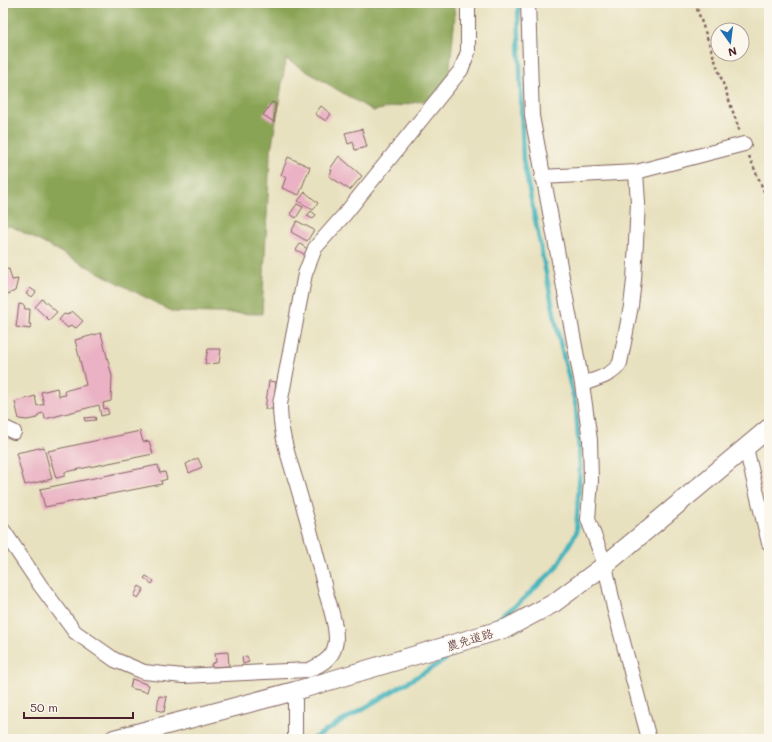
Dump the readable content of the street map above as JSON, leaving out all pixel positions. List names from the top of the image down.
{
  "streets": {
    "street": ["農免道路"]
  },
  "scale_bar": "50 m",
  "north": "bottom"
}
